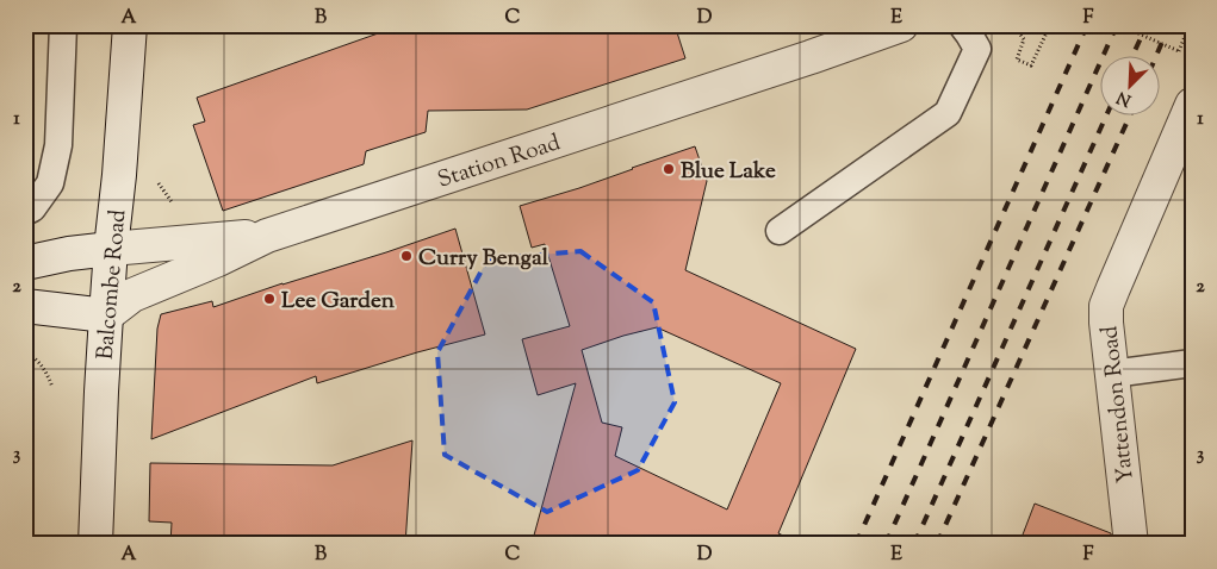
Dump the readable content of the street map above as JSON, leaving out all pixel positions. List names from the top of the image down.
{
  "streets": {
    "street": ["Station Road", "Balcombe Road", "Yattendon Road"]
  },
  "crossings": [
    ["Station Road", "Balcombe Road"]
  ],
  "places": ["Blue Lake", "Curry Bengal", "Lee Garden"],
  "north": "bottom left",
  "grid": {
    "columns": [
      "A",
      "B",
      "C",
      "D",
      "E",
      "F"
    ],
    "rows": ["1", "2", "3"]
  }
}
